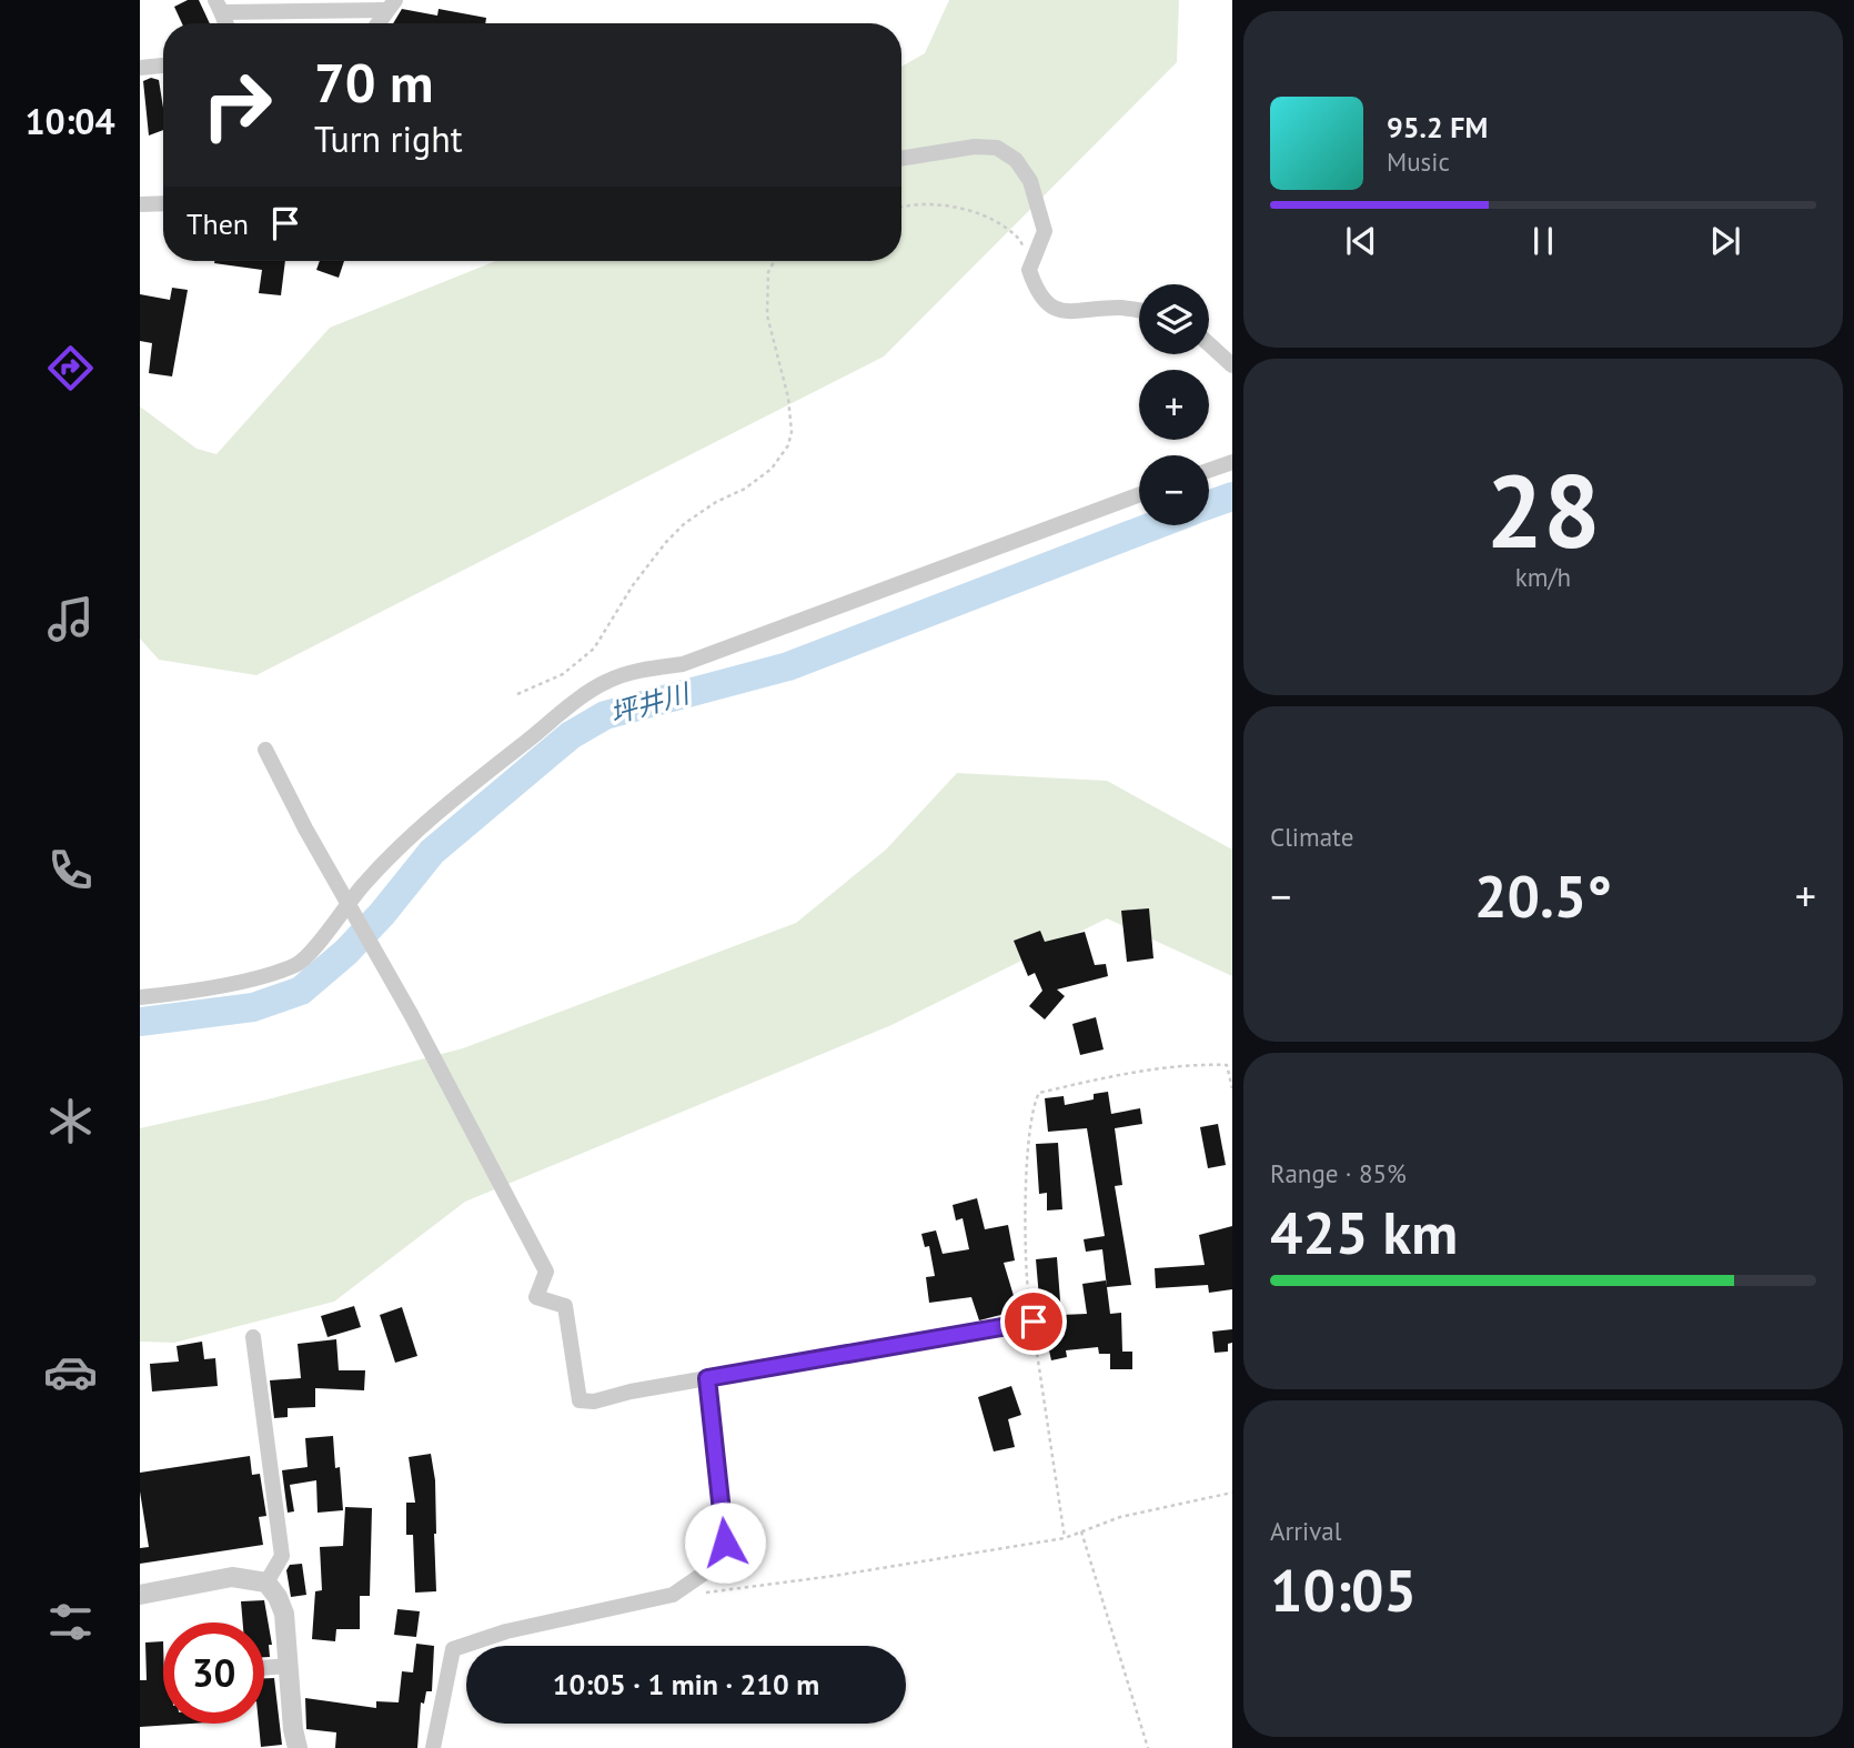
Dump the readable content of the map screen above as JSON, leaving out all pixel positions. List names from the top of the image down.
{
  "water": ["坪井川"],
  "page": {
    "tabs": "10:04",
    "turn": ["70 m", "Turn right"],
    "song": ["95.2 FM", "Music"],
    "then": "Then",
    "map_buttons": ["+", "−"],
    "tile": [
      ["28", "km/h"],
      "Climate",
      ["Range · 85%", "425 km"],
      ["Arrival", "10:05"]
    ],
    "heat": ["−", "20.5°", "+"],
    "limit": "30",
    "trip": "10:05 · 1 min · 210 m"
  }
}
